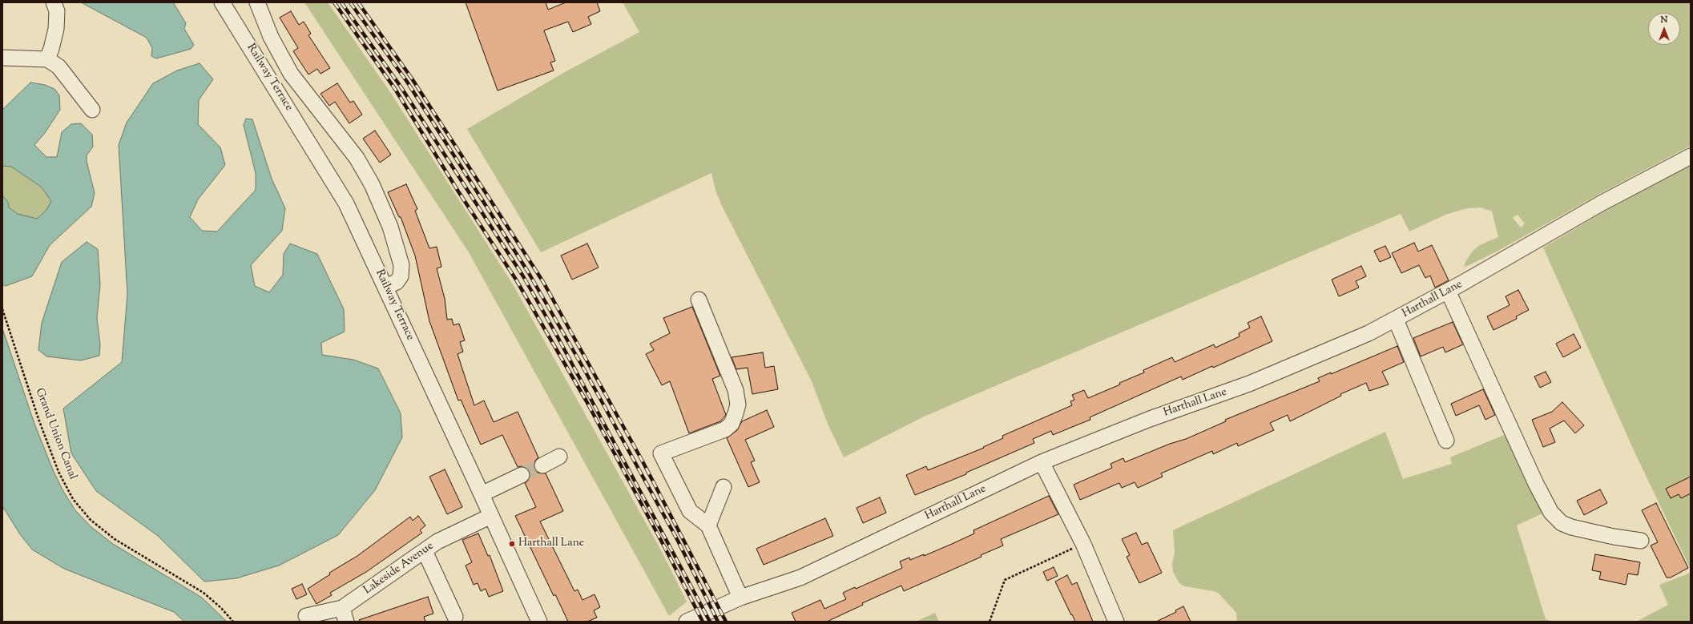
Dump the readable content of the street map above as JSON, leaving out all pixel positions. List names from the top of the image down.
{
  "streets": {
    "street": ["Railway Terrace", "Harthall Lane", "Lakeside Avenue"],
    "path": ["Grand Union Canal"]
  },
  "crossings": [
    ["Railway Terrace", "Lakeside Avenue"]
  ],
  "places": ["Harthall Lane"],
  "north": "top"
}
